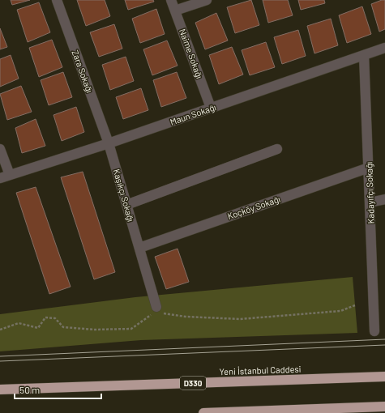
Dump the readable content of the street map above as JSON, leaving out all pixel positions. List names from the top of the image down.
{
  "streets": {
    "highway": ["Yeni İstanbul Caddesi", "D330"],
    "street": [
      "Naime Sokağı",
      "Zara Sokağı",
      "Maun Sokağı",
      "Kadayıfçı Sokağı",
      "Kaşıkçı Sokağı",
      "Koçköy Sokağı"
    ]
  },
  "crossings": [
    ["Naime Sokağı", "Maun Sokağı"],
    ["Zara Sokağı", "Maun Sokağı"],
    ["Zara Sokağı", "Kaşıkçı Sokağı"],
    ["Maun Sokağı", "Kadayıfçı Sokağı"],
    ["Maun Sokağı", "Kaşıkçı Sokağı"],
    ["Kadayıfçı Sokağı", "Koçköy Sokağı"],
    ["Kaşıkçı Sokağı", "Koçköy Sokağı"]
  ],
  "scale_bar": "50 m"
}
